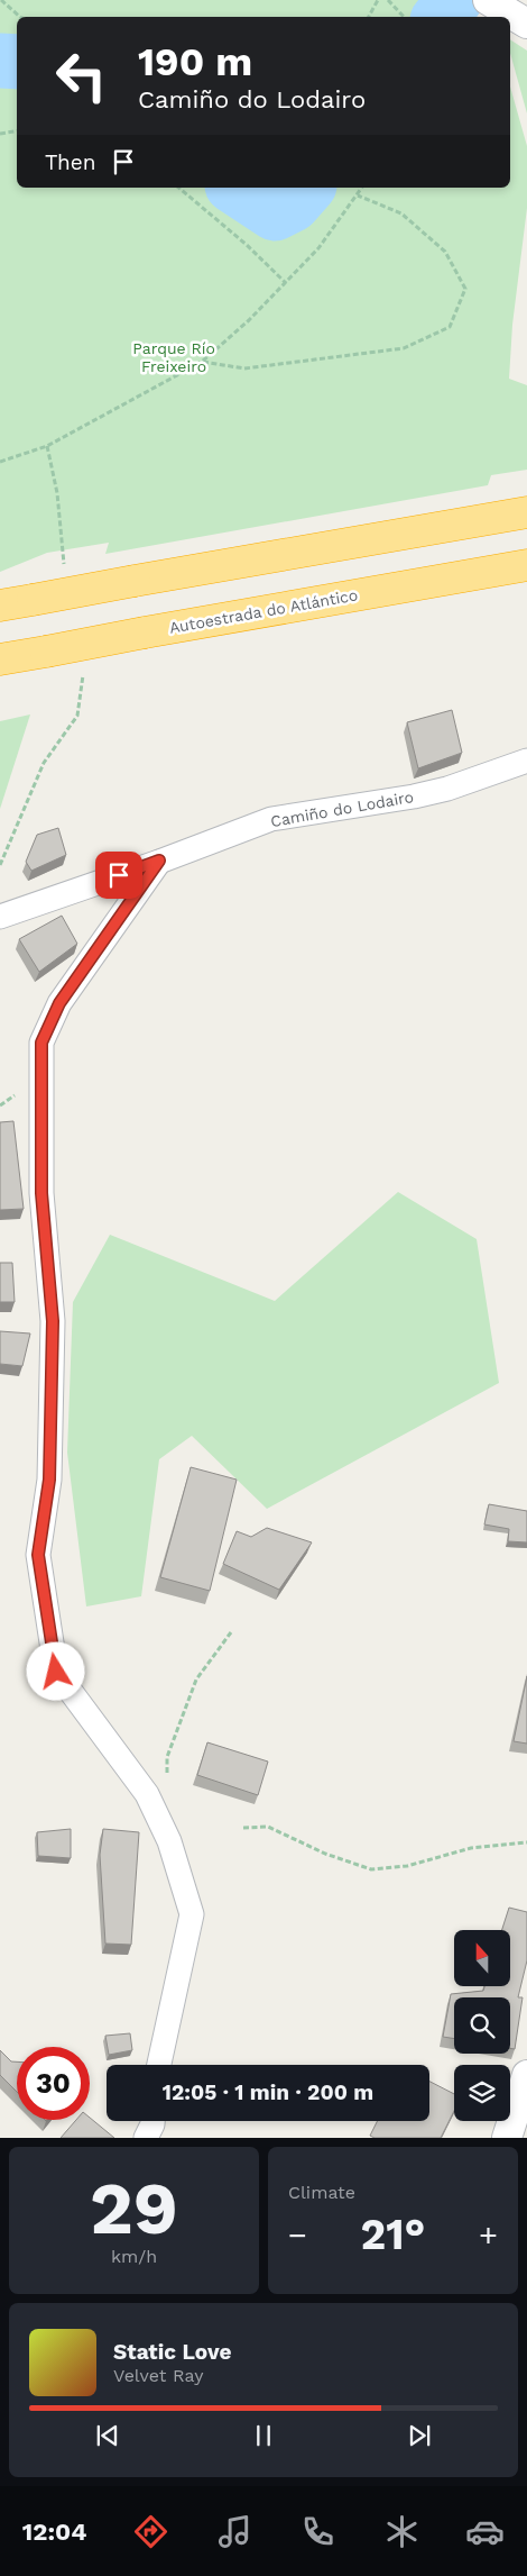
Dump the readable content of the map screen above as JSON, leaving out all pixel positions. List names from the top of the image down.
{
  "streets": {
    "highway": ["Autoestrada do Atlántico"],
    "street": ["Camiño do Lodairo"]
  },
  "parks": ["Parque Río Freixeiro"],
  "north": "top",
  "page": {
    "turn": ["190 m", "Camiño do Lodairo"],
    "then": "Then",
    "limit": "30",
    "trip": "12:05 · 1 min · 200 m",
    "tile": [
      ["29", "km/h"],
      "Climate"
    ],
    "heat": ["−", "21°", "+"],
    "song": ["Static Love", "Velvet Ray"],
    "tabs": "12:04"
  }
}
